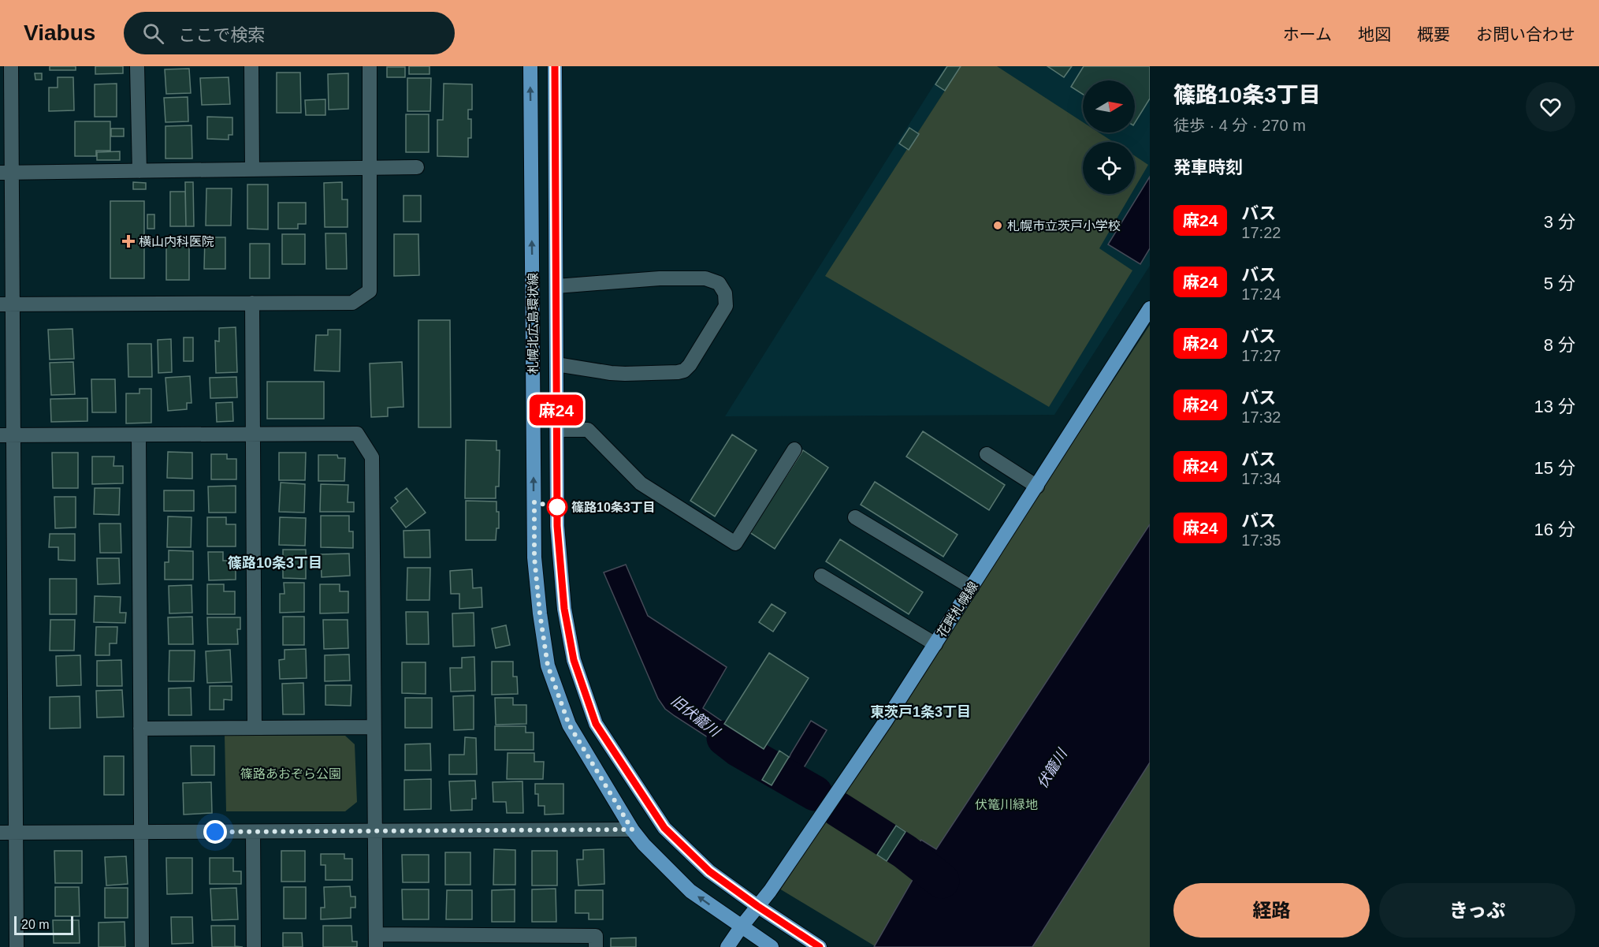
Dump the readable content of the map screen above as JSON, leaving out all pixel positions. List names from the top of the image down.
{
  "streets": {
    "main road": ["札幌北広島環状線", "花畔札幌線"]
  },
  "crossings": [
    ["札幌北広島環状線", "花畔札幌線"]
  ],
  "districts": ["篠路10条3丁目", "東茨戸1条3丁目"],
  "water": ["旧伏籠川", "伏籠川"],
  "parks": ["篠路あおぞら公園", "伏篭川緑地"],
  "places": {
    "other": ["札幌市立茨戸小学校", "篠路10条3丁目"],
    "health": ["横山内科医院"]
  },
  "lines": ["bus line 麻24"],
  "scale_bar": "20 m",
  "north": "right",
  "page": {
    "header": "Viabus",
    "search": "ここで検索",
    "nav": [
      "ホーム",
      "地図",
      "概要",
      "お問い合わせ"
    ],
    "on_map": "麻24",
    "heading": [
      ["篠路10条3丁目", "徒歩 · 4 分 · 270 m"],
      "発車時刻"
    ],
    "list": [
      {
        "mark": "麻24",
        "name": "バス",
        "note": "17:22",
        "value": "3 分"
      },
      {
        "mark": "麻24",
        "name": "バス",
        "note": "17:24",
        "value": "5 分"
      },
      {
        "mark": "麻24",
        "name": "バス",
        "note": "17:27",
        "value": "8 分"
      },
      {
        "mark": "麻24",
        "name": "バス",
        "note": "17:32",
        "value": "13 分"
      },
      {
        "mark": "麻24",
        "name": "バス",
        "note": "17:34",
        "value": "15 分"
      },
      {
        "mark": "麻24",
        "name": "バス",
        "note": "17:35",
        "value": "16 分"
      }
    ],
    "buttons": ["経路", "きっぷ"],
    "scale": "20 m"
  }
}
